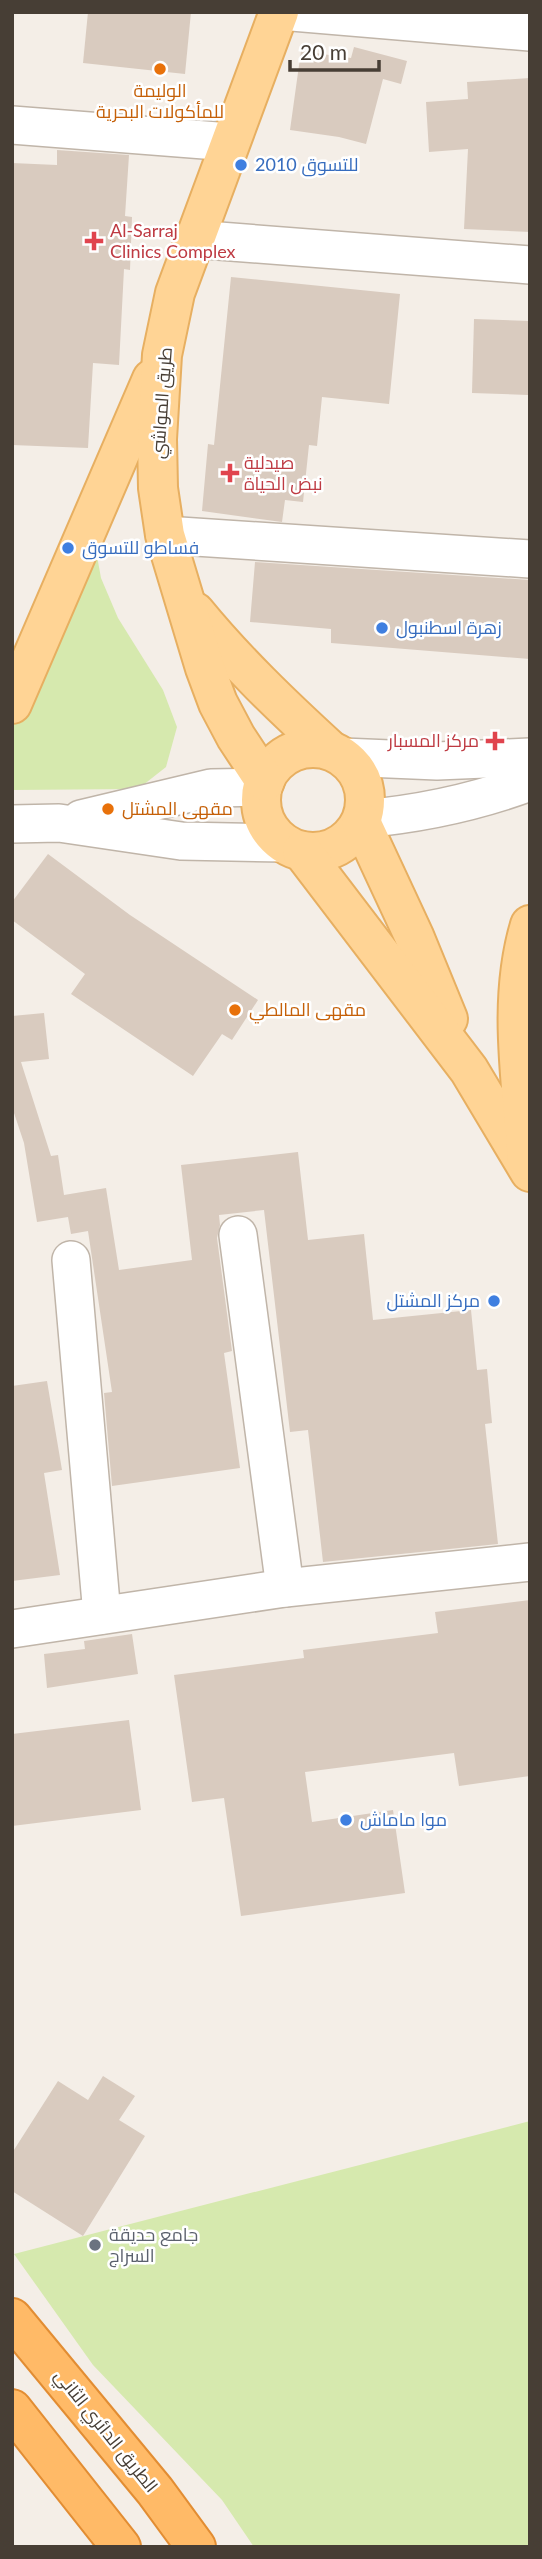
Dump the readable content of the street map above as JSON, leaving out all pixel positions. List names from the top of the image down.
{
  "streets": {
    "highway": ["الطريق الدائري الثاني"],
    "main road": ["طريق المواشي"]
  },
  "places": {
    "other": [
      "الوليمة للمأكولات البحرية",
      "2010 للتسوق",
      "فساطو للتسوق",
      "زهرة اسطنبول",
      "مقهى المشتل",
      "مقهى المالطي",
      "مركز المشتل",
      "موا ماماش",
      "جامع حديقة السراج"
    ],
    "health": ["Al-Sarraj Clinics Complex", "صيدلية نبض الحياة", "مركز المسبار"]
  },
  "scale_bar": "20 m"
}
